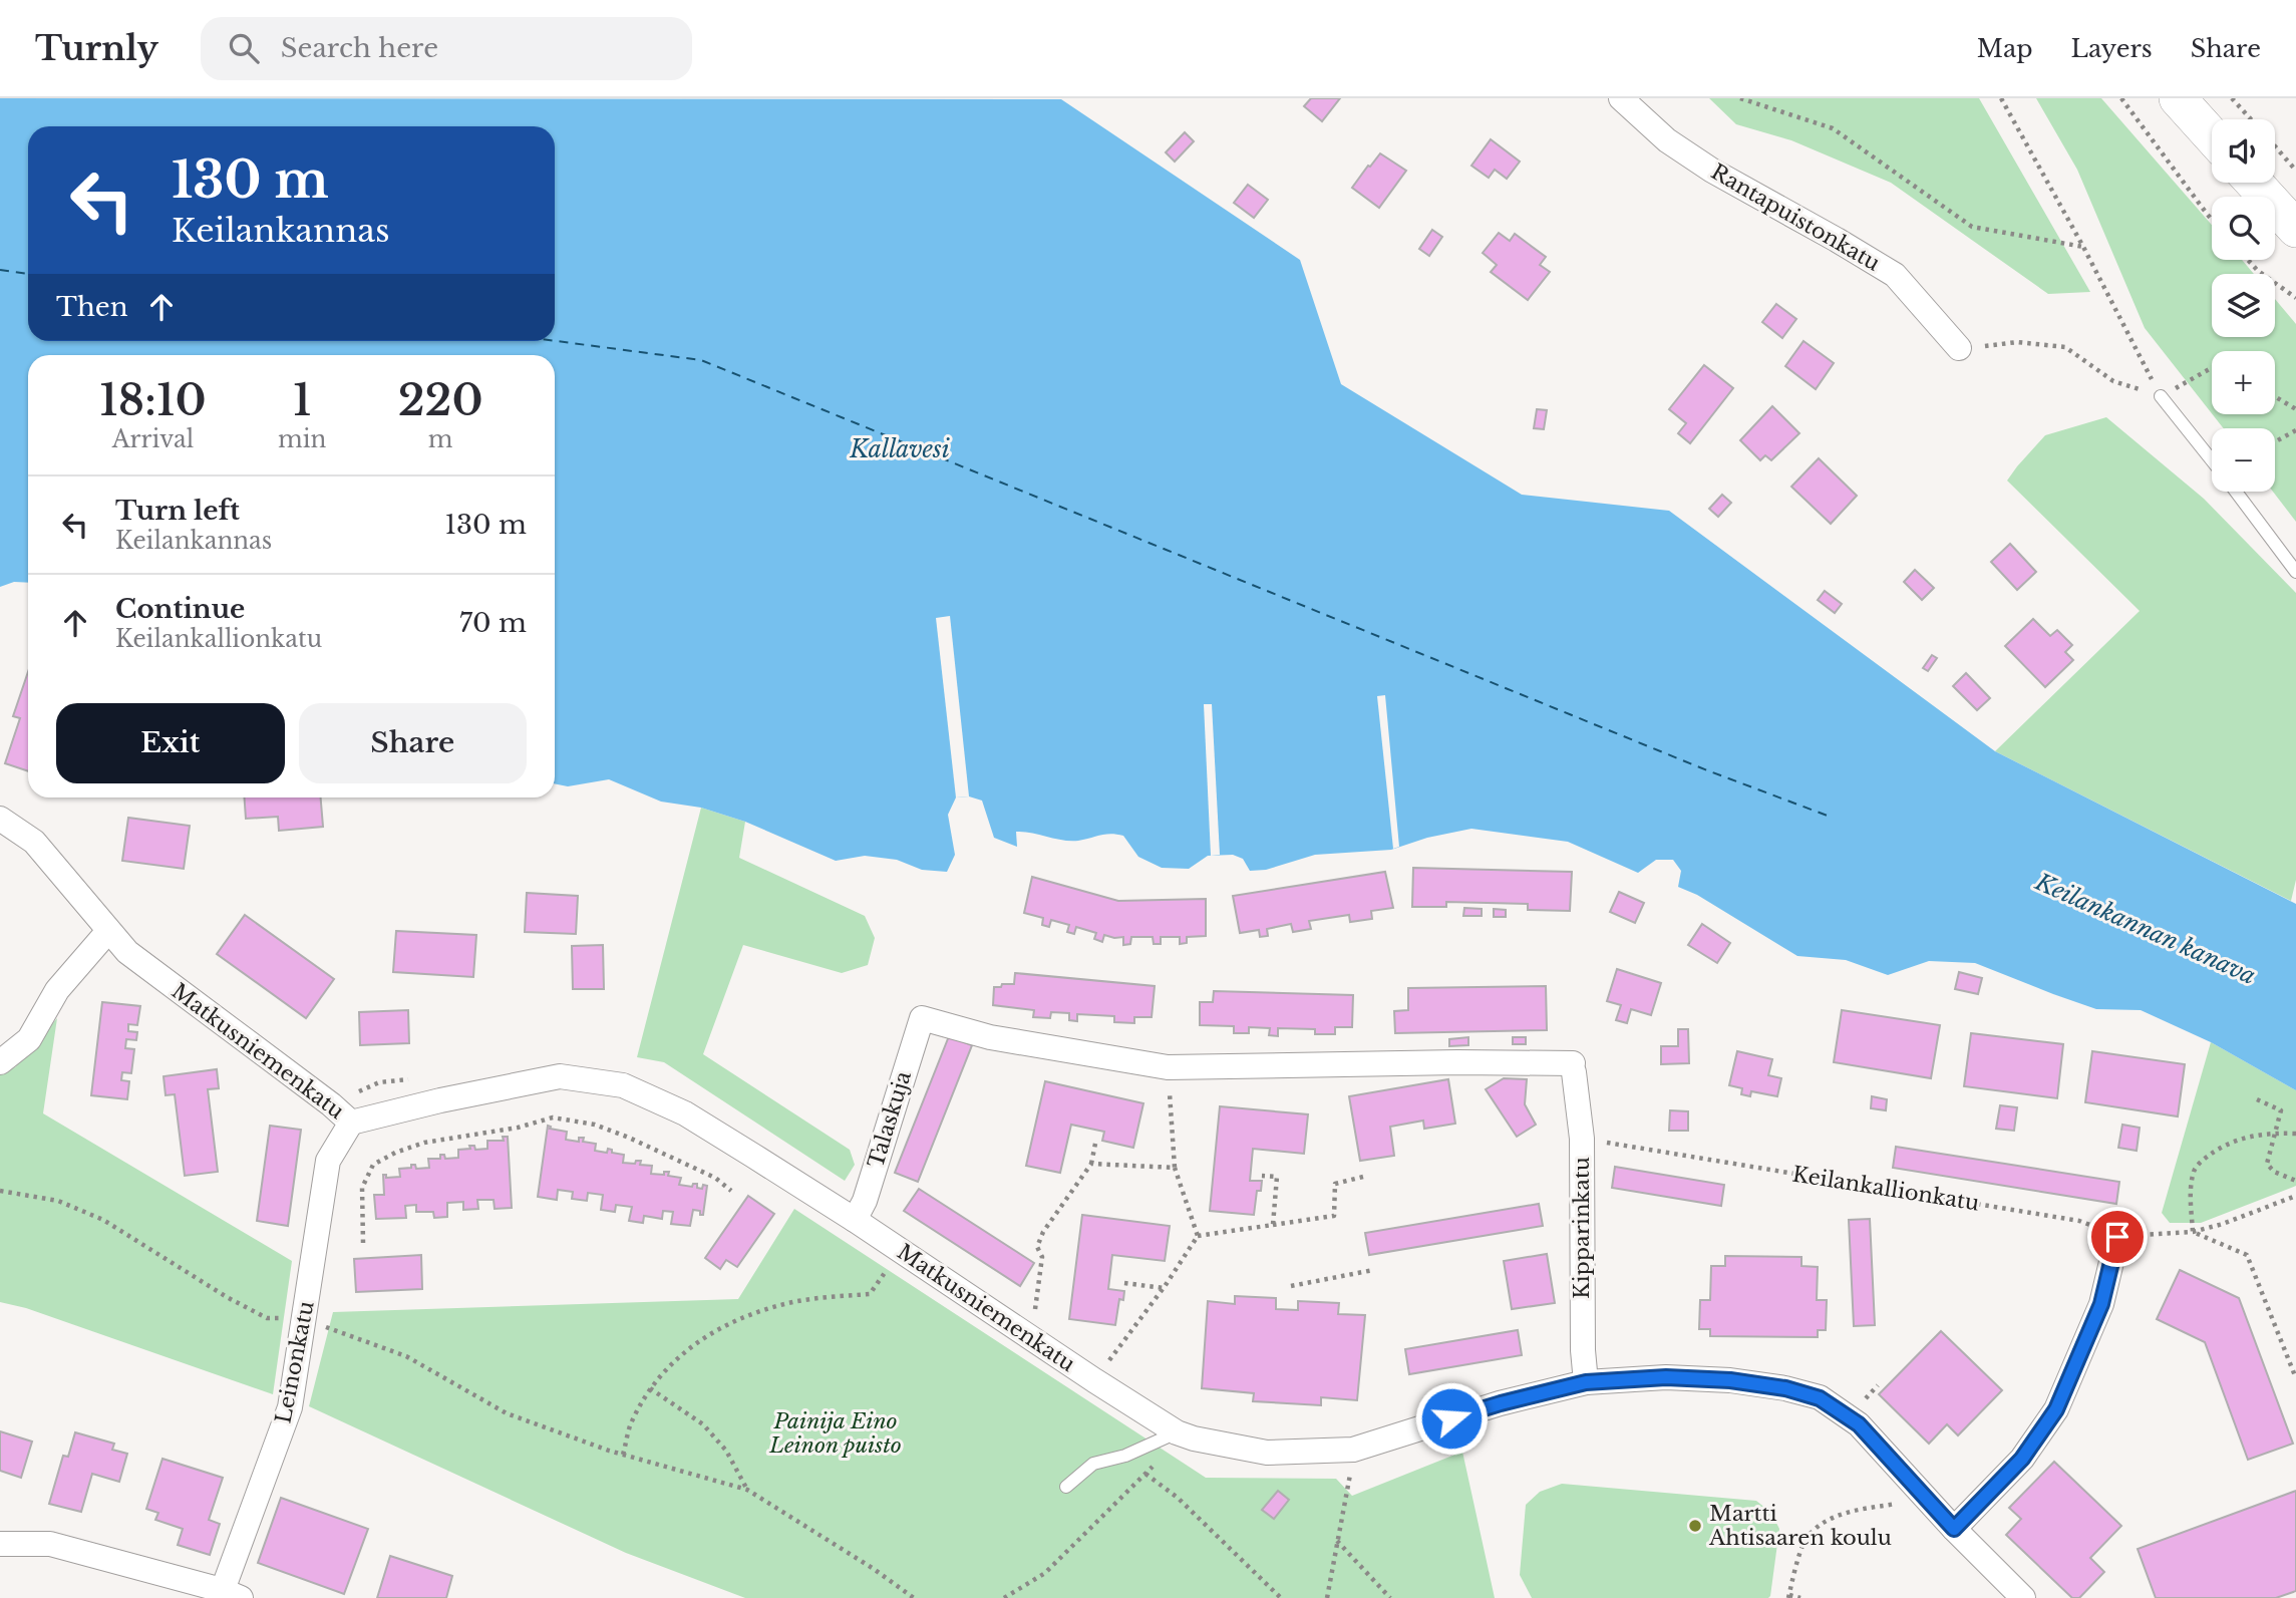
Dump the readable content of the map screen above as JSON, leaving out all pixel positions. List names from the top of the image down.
{
  "streets": {
    "street": [
      "Rantapuistonkatu",
      "Matkusniemenkatu",
      "Talaskuja",
      "Kipparinkatu",
      "Leinonkatu"
    ],
    "path": ["Keilankallionkatu"]
  },
  "crossings": [
    ["Matkusniemenkatu", "Talaskuja"],
    ["Matkusniemenkatu", "Kipparinkatu"],
    ["Matkusniemenkatu", "Leinonkatu"],
    ["Talaskuja", "Kipparinkatu"],
    ["Keilankallionkatu", "Kipparinkatu"]
  ],
  "water": ["Kallavesi", "Keilankannan kanava"],
  "parks": ["Painija Eino Leinon puisto"],
  "places": ["Martti Ahtisaaren koulu"],
  "page": {
    "header": "Turnly",
    "search": "Search here",
    "nav": ["Map", "Layers", "Share"],
    "map_buttons": ["+", "−"],
    "turn": ["130 m", "Keilankannas"],
    "then": "Then",
    "eta": [
      "18:10",
      "Arrival",
      "1",
      "min",
      "220",
      "m"
    ],
    "list": [
      {
        "name": "Turn left",
        "note": "Keilankannas",
        "value": "130 m"
      },
      {
        "name": "Continue",
        "note": "Keilankallionkatu",
        "value": "70 m"
      }
    ],
    "buttons": ["Exit", "Share"]
  }
}
